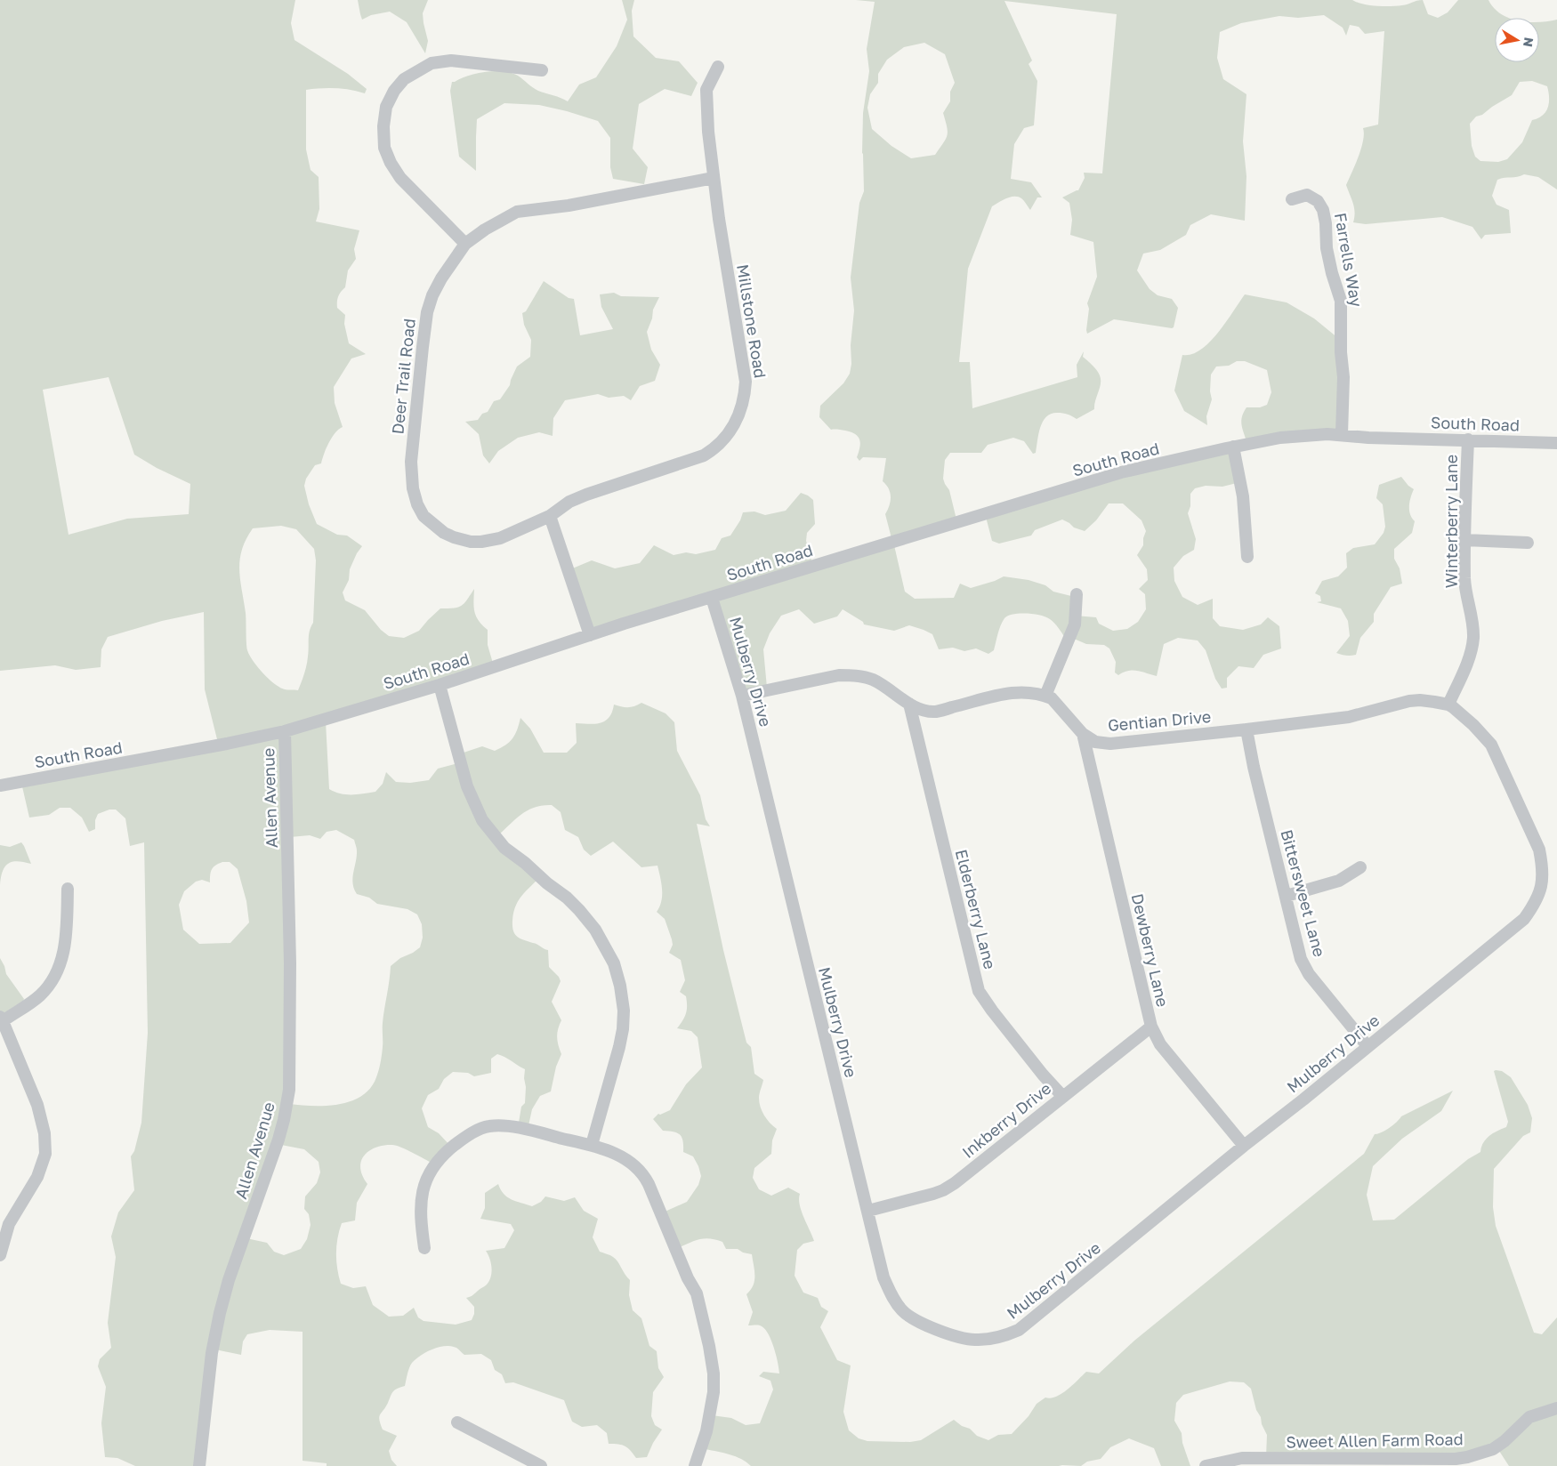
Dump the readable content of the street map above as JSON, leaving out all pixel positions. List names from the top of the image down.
{
  "streets": {
    "street": [
      "Farrells Way",
      "Millstone Road",
      "Deer Trail Road",
      "South Road",
      "Winterberry Lane",
      "Mulberry Drive",
      "Gentian Drive",
      "Allen Avenue",
      "Bittersweet Lane",
      "Elderberry Lane",
      "Dewberry Lane",
      "Inkberry Drive",
      "Sweet Allen Farm Road"
    ]
  },
  "crossings": [
    ["Farrells Way", "South Road"],
    ["Millstone Road", "Deer Trail Road"],
    ["South Road", "Winterberry Lane"],
    ["South Road", "Mulberry Drive"],
    ["South Road", "Allen Avenue"],
    ["Winterberry Lane", "Mulberry Drive"],
    ["Winterberry Lane", "Gentian Drive"],
    ["Mulberry Drive", "Gentian Drive"],
    ["Mulberry Drive", "Bittersweet Lane"],
    ["Mulberry Drive", "Dewberry Lane"],
    ["Mulberry Drive", "Inkberry Drive"],
    ["Gentian Drive", "Bittersweet Lane"],
    ["Gentian Drive", "Dewberry Lane"],
    ["Elderberry Lane", "Inkberry Drive"],
    ["Dewberry Lane", "Inkberry Drive"]
  ],
  "north": "right"
}
